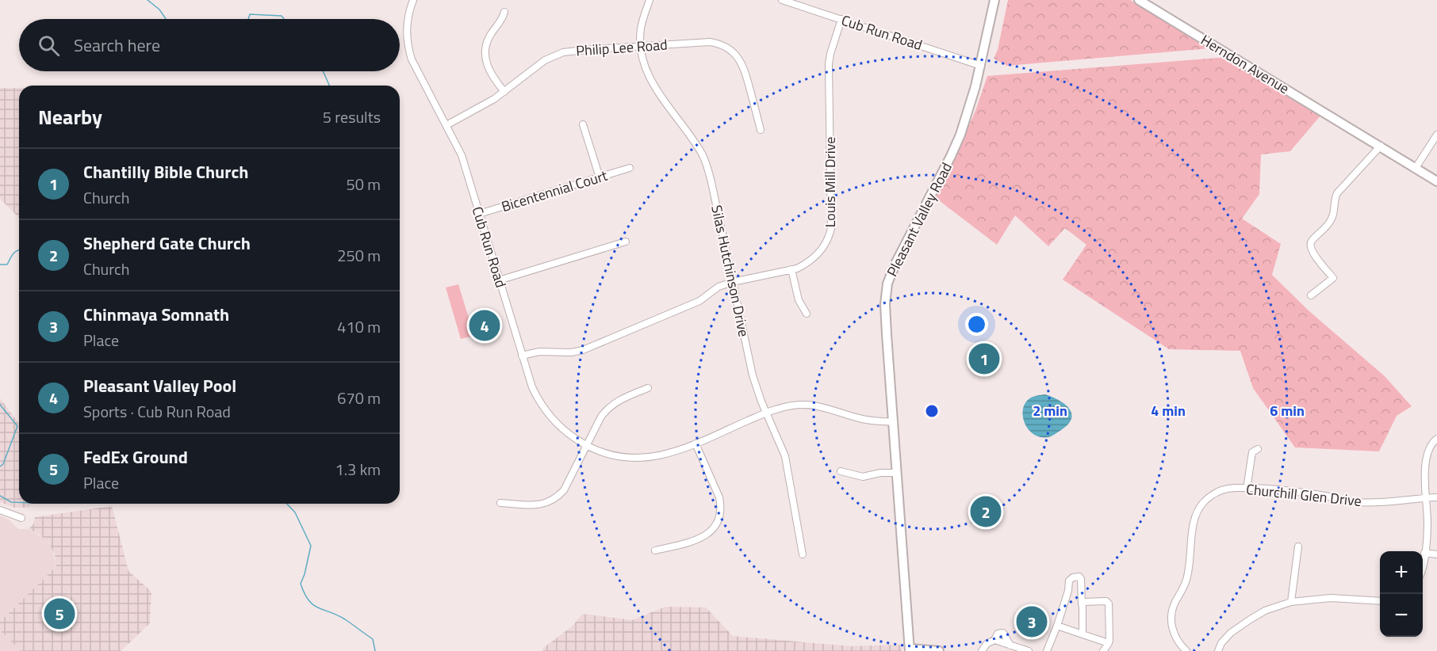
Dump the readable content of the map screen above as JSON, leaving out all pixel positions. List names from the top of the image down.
{
  "streets": {
    "main road": ["Herndon Avenue", "Pleasant Valley Road"],
    "street": [
      "Cub Run Road",
      "Philip Lee Road",
      "Louis Mill Drive",
      "Bicentennial Court",
      "Silas Hutchinson Drive",
      "Churchill Glen Drive"
    ]
  },
  "crossings": [
    ["Cub Run Road", "Philip Lee Road"],
    ["Cub Run Road", "Louis Mill Drive"],
    ["Cub Run Road", "Bicentennial Court"],
    ["Cub Run Road", "Pleasant Valley Road"],
    ["Cub Run Road", "Silas Hutchinson Drive"],
    ["Philip Lee Road", "Silas Hutchinson Drive"],
    ["Louis Mill Drive", "Silas Hutchinson Drive"]
  ],
  "page": {
    "search": "Search here",
    "heading": ["Nearby", "5 results"],
    "list": [
      {
        "mark": "1",
        "name": "Chantilly Bible Church",
        "note": "Church",
        "value": "50 m"
      },
      {
        "mark": "2",
        "name": "Shepherd Gate Church",
        "note": "Church",
        "value": "250 m"
      },
      {
        "mark": "3",
        "name": "Chinmaya Somnath",
        "note": "Place",
        "value": "410 m"
      },
      {
        "mark": "4",
        "name": "Pleasant Valley Pool",
        "note": "Sports · Cub Run Road",
        "value": "670 m"
      },
      {
        "mark": "5",
        "name": "FedEx Ground",
        "note": "Place",
        "value": "1.3 km"
      }
    ],
    "pins": [
      "4",
      "1",
      "2",
      "5",
      "3"
    ],
    "map_buttons": ["+", "−"]
  },
  "rings": ["2 min", "4 min", "6 min"]
}
